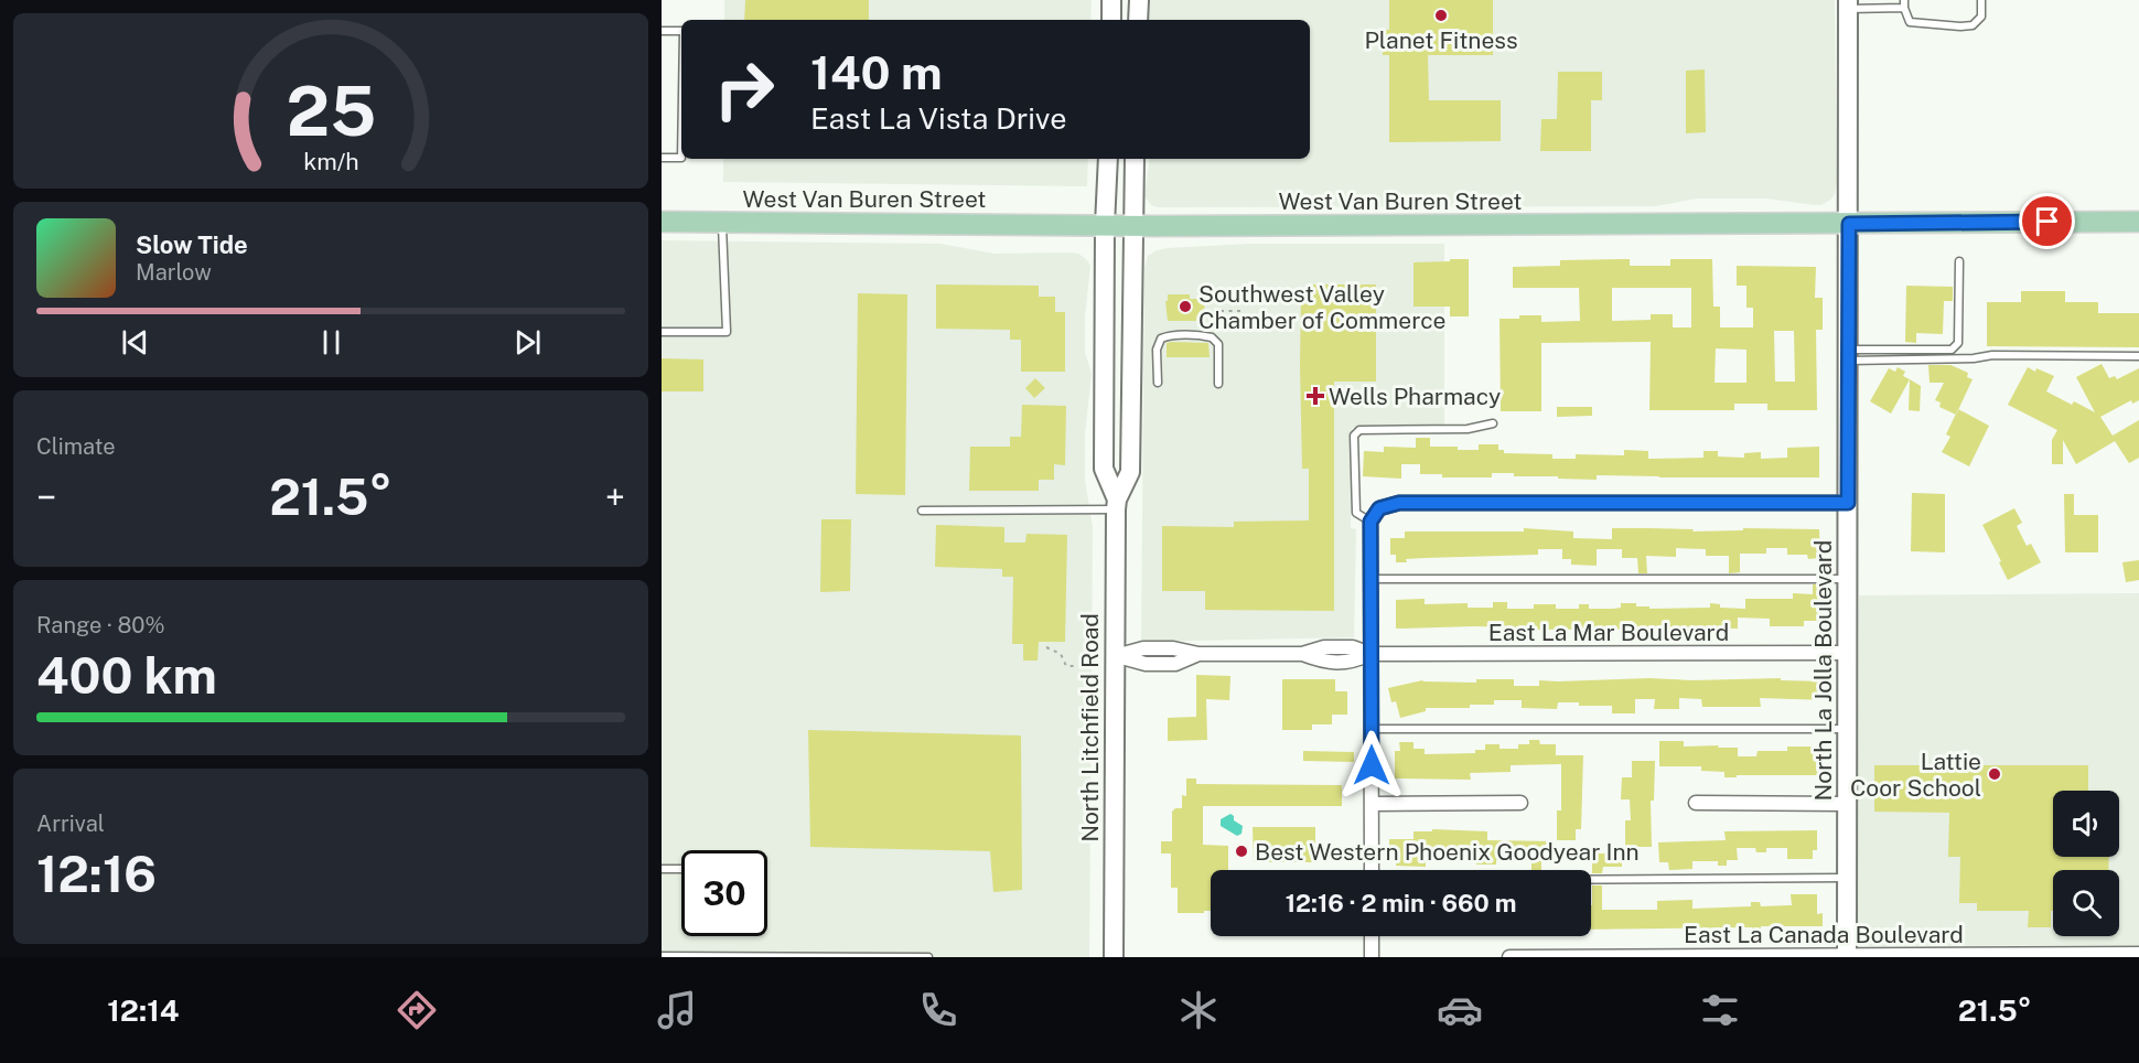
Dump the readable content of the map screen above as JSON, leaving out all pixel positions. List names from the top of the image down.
{
  "streets": {
    "main road": ["West Van Buren Street", "North La Jolla Boulevard", "North Litchfield Road"],
    "street": ["East La Mar Boulevard", "East La Canada Boulevard"]
  },
  "crossings": [
    ["West Van Buren Street", "North La Jolla Boulevard"],
    ["West Van Buren Street", "North Litchfield Road"],
    ["East La Mar Boulevard", "North La Jolla Boulevard"],
    ["East La Mar Boulevard", "North Litchfield Road"],
    ["North La Jolla Boulevard", "East La Canada Boulevard"]
  ],
  "places": {
    "other": [
      "Planet Fitness",
      "Southwest Valley Chamber of Commerce",
      "Lattie Coor School",
      "Best Western Phoenix Goodyear Inn"
    ],
    "health": ["Wells Pharmacy"]
  },
  "page": {
    "turn": ["140 m", "East La Vista Drive"],
    "song": ["Slow Tide", "Marlow"],
    "tile": [
      "Climate",
      ["Range · 80%", "400 km"],
      ["Arrival", "12:16"]
    ],
    "heat": ["−", "21.5°", "+"],
    "limit": "30",
    "trip": "12:16 · 2 min · 660 m",
    "tabs": ["12:14", "21.5°"],
    "gauge": ["25", "km/h"]
  }
}
